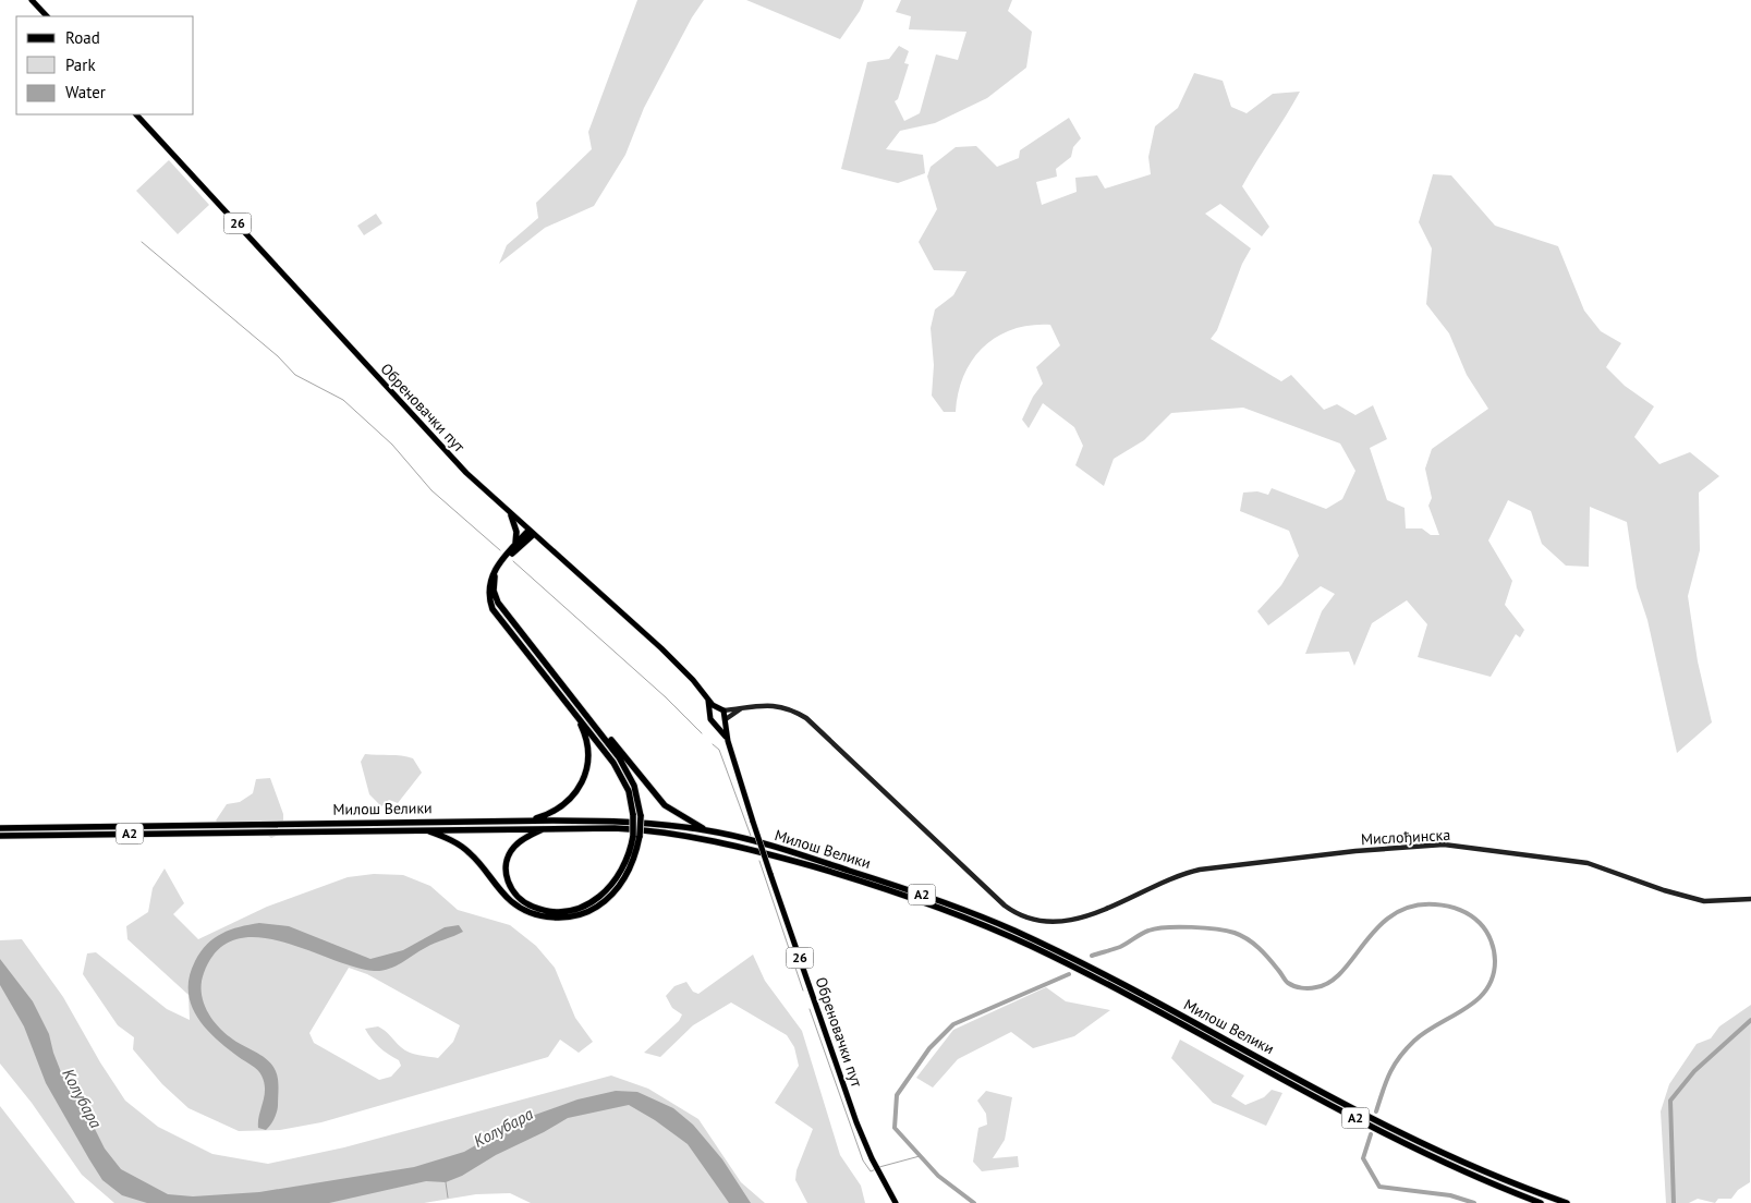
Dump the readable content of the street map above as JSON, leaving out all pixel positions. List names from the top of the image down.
{
  "streets": {
    "highway": ["Милош Велики", "A2"],
    "main road": ["26", "Обреновачки пут", "Мислођинска"]
  },
  "crossings": [
    ["26", "Обреновачки пут"],
    ["26", "Мислођинска"],
    ["Обреновачки пут", "Мислођинска"]
  ],
  "water": ["Колубара"],
  "legend": ["Road", "Park", "Water"]
}
